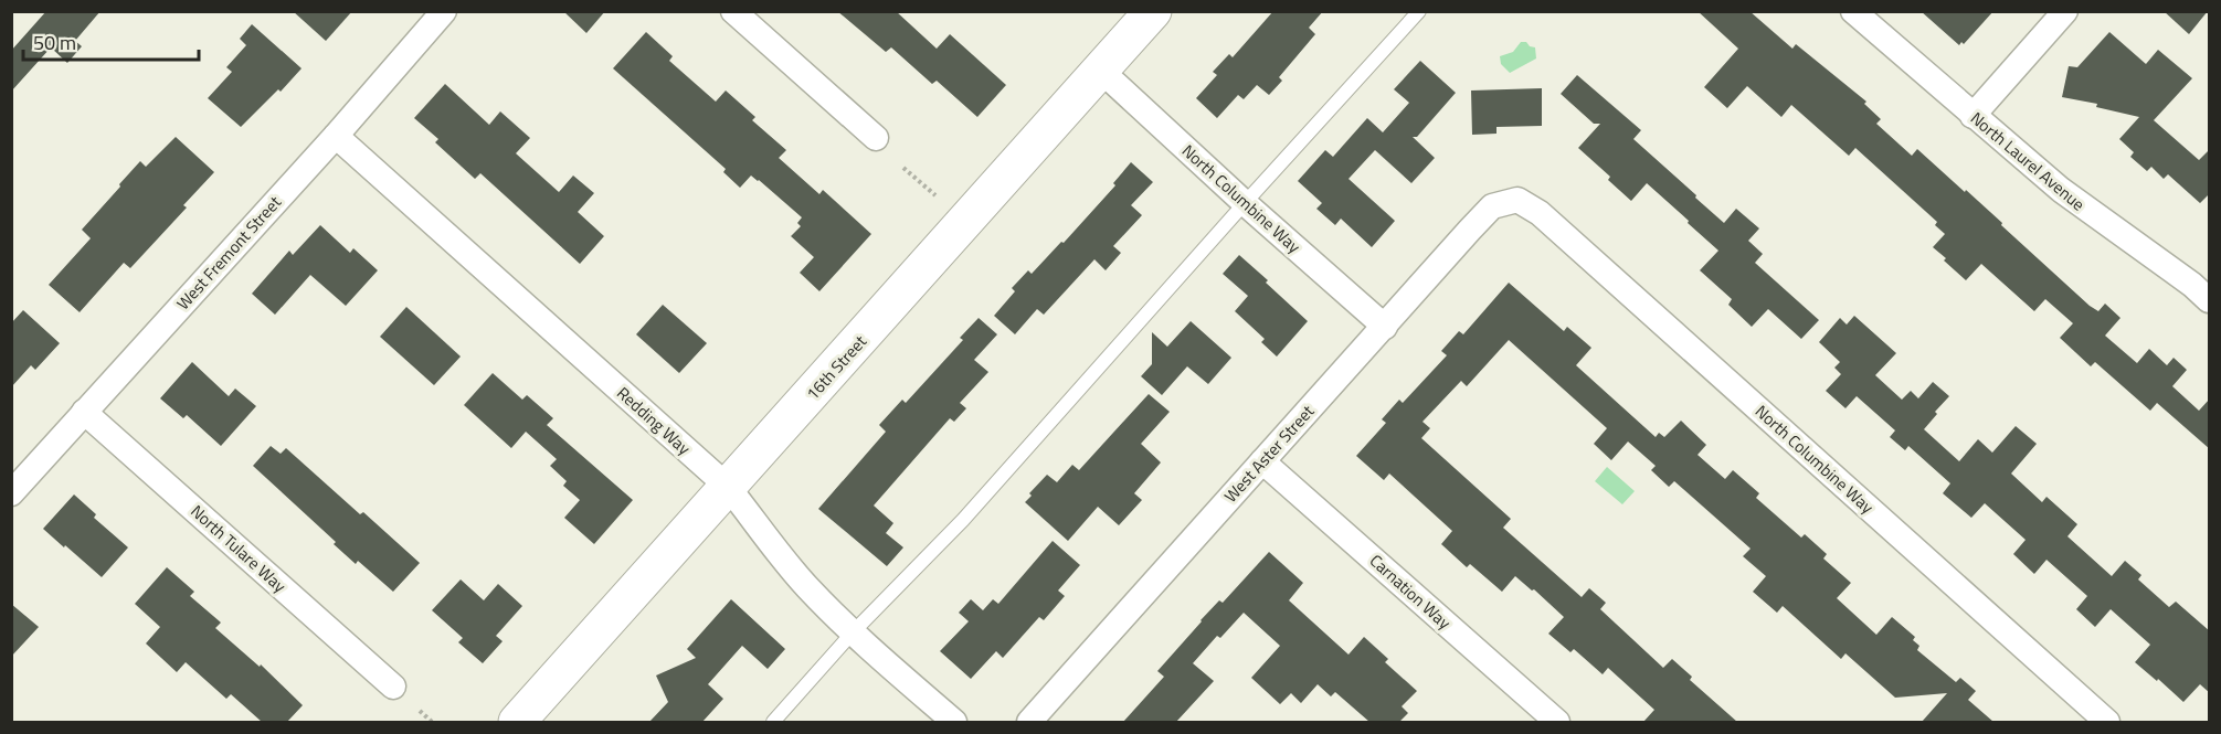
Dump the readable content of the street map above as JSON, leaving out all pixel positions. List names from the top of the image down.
{
  "streets": {
    "main road": ["16th Street"],
    "street": [
      "North Laurel Avenue",
      "North Columbine Way",
      "West Fremont Street",
      "Redding Way",
      "West Aster Street",
      "North Tulare Way",
      "Carnation Way"
    ]
  },
  "crossings": [
    ["North Columbine Way", "16th Street"],
    ["North Columbine Way", "West Aster Street"],
    ["West Fremont Street", "Redding Way"],
    ["West Fremont Street", "North Tulare Way"],
    ["16th Street", "Redding Way"],
    ["West Aster Street", "Carnation Way"]
  ],
  "scale_bar": "50 m"
}
